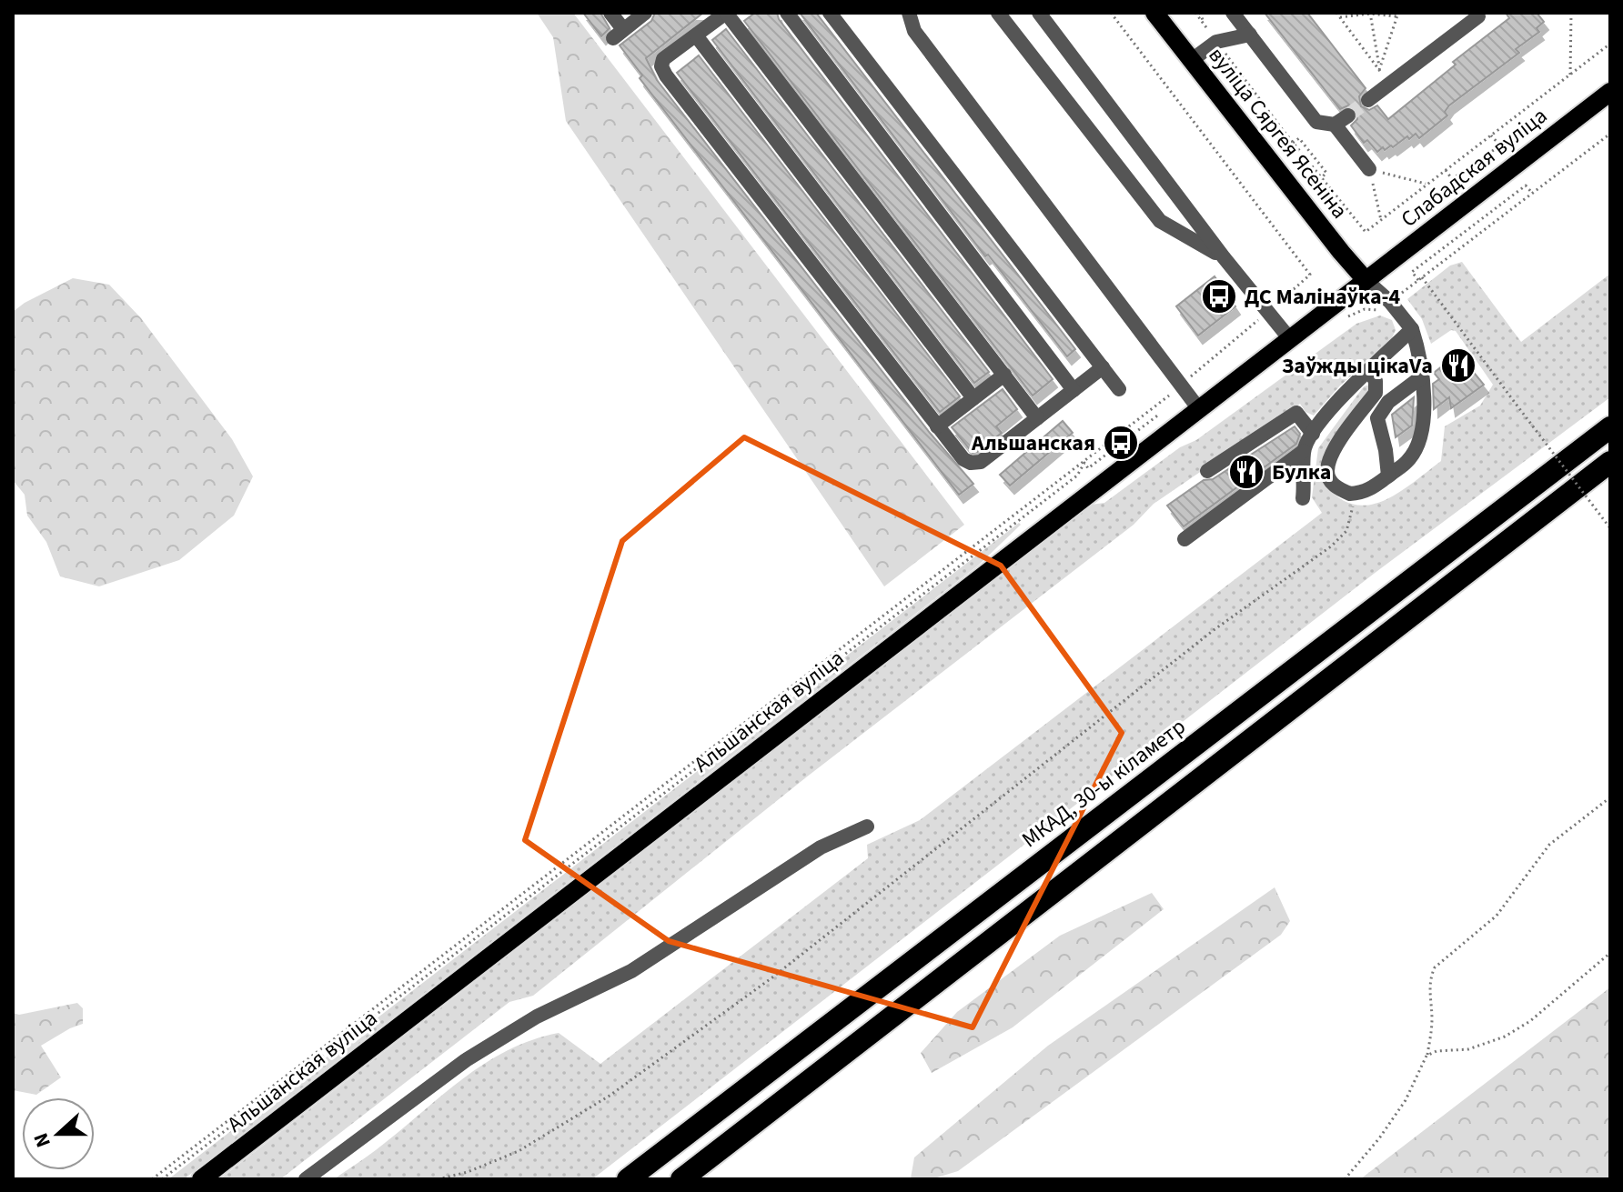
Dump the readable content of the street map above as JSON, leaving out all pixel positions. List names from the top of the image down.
{
  "streets": {
    "highway": ["МКАД, 30-ы кіламетр"],
    "main road": ["вуліца Сяргея Ясеніна", "Слабадская вуліца", "Альшанская вуліца"]
  },
  "crossings": [
    ["вуліца Сяргея Ясеніна", "Слабадская вуліца"],
    ["вуліца Сяргея Ясеніна", "Альшанская вуліца"],
    ["Слабадская вуліца", "Альшанская вуліца"]
  ],
  "places": {
    "bus stop": ["ДС Малінаўка-4", "Альшанская"],
    "restaurant": ["Заўжды цікаVа", "Булка"]
  },
  "north": "left"
}
